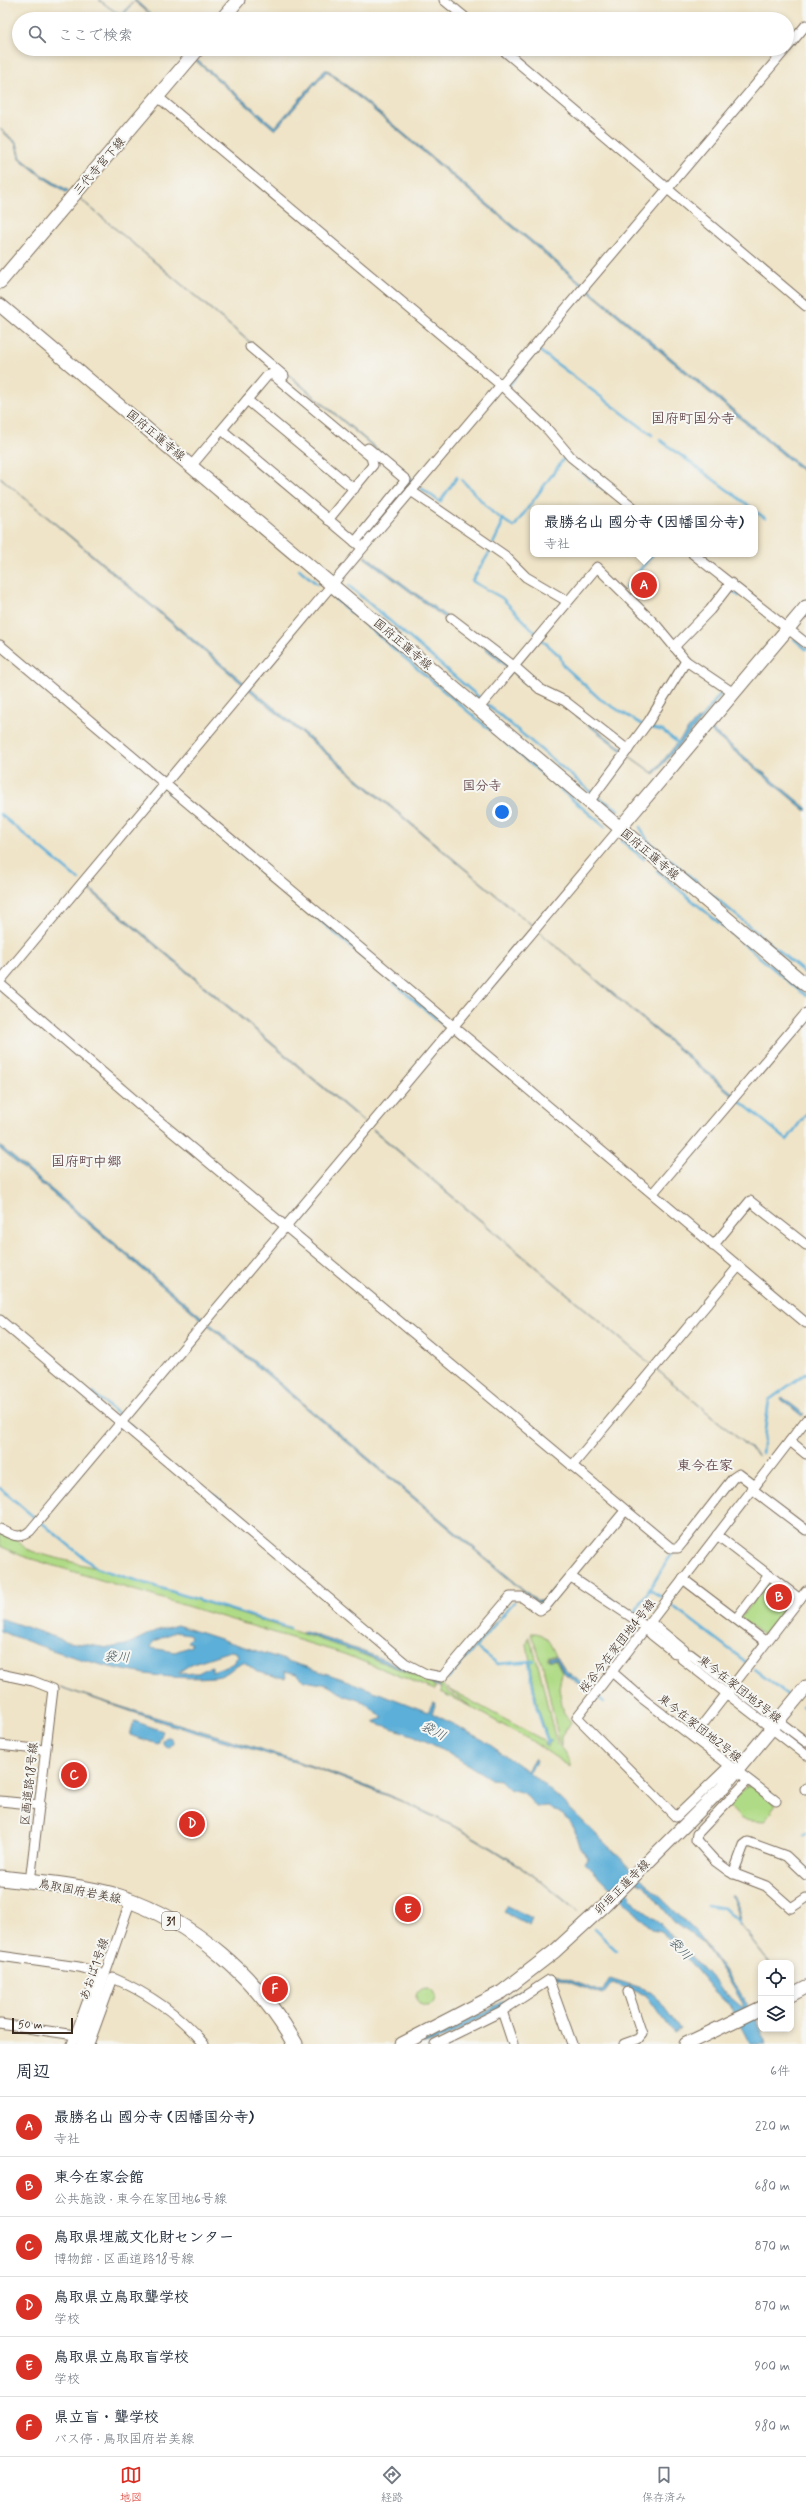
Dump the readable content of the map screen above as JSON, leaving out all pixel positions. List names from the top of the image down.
{
  "streets": {
    "main road": [
      "三代寺宮下線",
      "国府正蓮寺線",
      "卯垣正蓮寺線",
      "鳥取国府岩美線",
      "31"
    ],
    "street": [
      "桜谷今在家団地4号線",
      "東今在家団地3号線",
      "東今在家団地2号線",
      "区画道路18号線",
      "あおば1号線"
    ]
  },
  "crossings": [
    ["桜谷今在家団地4号線", "東今在家団地2号線"],
    ["桜谷今在家団地4号線", "卯垣正蓮寺線"],
    ["東今在家団地3号線", "卯垣正蓮寺線"],
    ["東今在家団地2号線", "卯垣正蓮寺線"],
    ["区画道路18号線", "鳥取国府岩美線"],
    ["鳥取国府岩美線", "あおば1号線"]
  ],
  "districts": [
    "国府町国分寺",
    "国分寺",
    "国府町中郷",
    "東今在家"
  ],
  "water": ["袋川"],
  "scale_bar": "50 m",
  "page": {
    "search": "ここで検索",
    "popup": ["最勝名山 國分寺 (因幡国分寺)", "寺社"],
    "pins": [
      "A",
      "B",
      "C",
      "D",
      "E",
      "F"
    ],
    "scale": "50 m",
    "heading": ["周辺", "6件"],
    "list": [
      {
        "mark": "A",
        "name": "最勝名山 國分寺 (因幡国分寺)",
        "note": "寺社",
        "value": "220 m"
      },
      {
        "mark": "B",
        "name": "東今在家会館",
        "note": "公共施設 · 東今在家団地6号線",
        "value": "680 m"
      },
      {
        "mark": "C",
        "name": "鳥取県埋蔵文化財センター",
        "note": "博物館 · 区画道路18号線",
        "value": "870 m"
      },
      {
        "mark": "D",
        "name": "鳥取県立鳥取聾学校",
        "note": "学校",
        "value": "870 m"
      },
      {
        "mark": "E",
        "name": "鳥取県立鳥取盲学校",
        "note": "学校",
        "value": "900 m"
      },
      {
        "mark": "F",
        "name": "県立盲・聾学校",
        "note": "バス停 · 鳥取国府岩美線",
        "value": "980 m"
      }
    ],
    "nav": ["地図", "経路", "保存済み"]
  }
}
